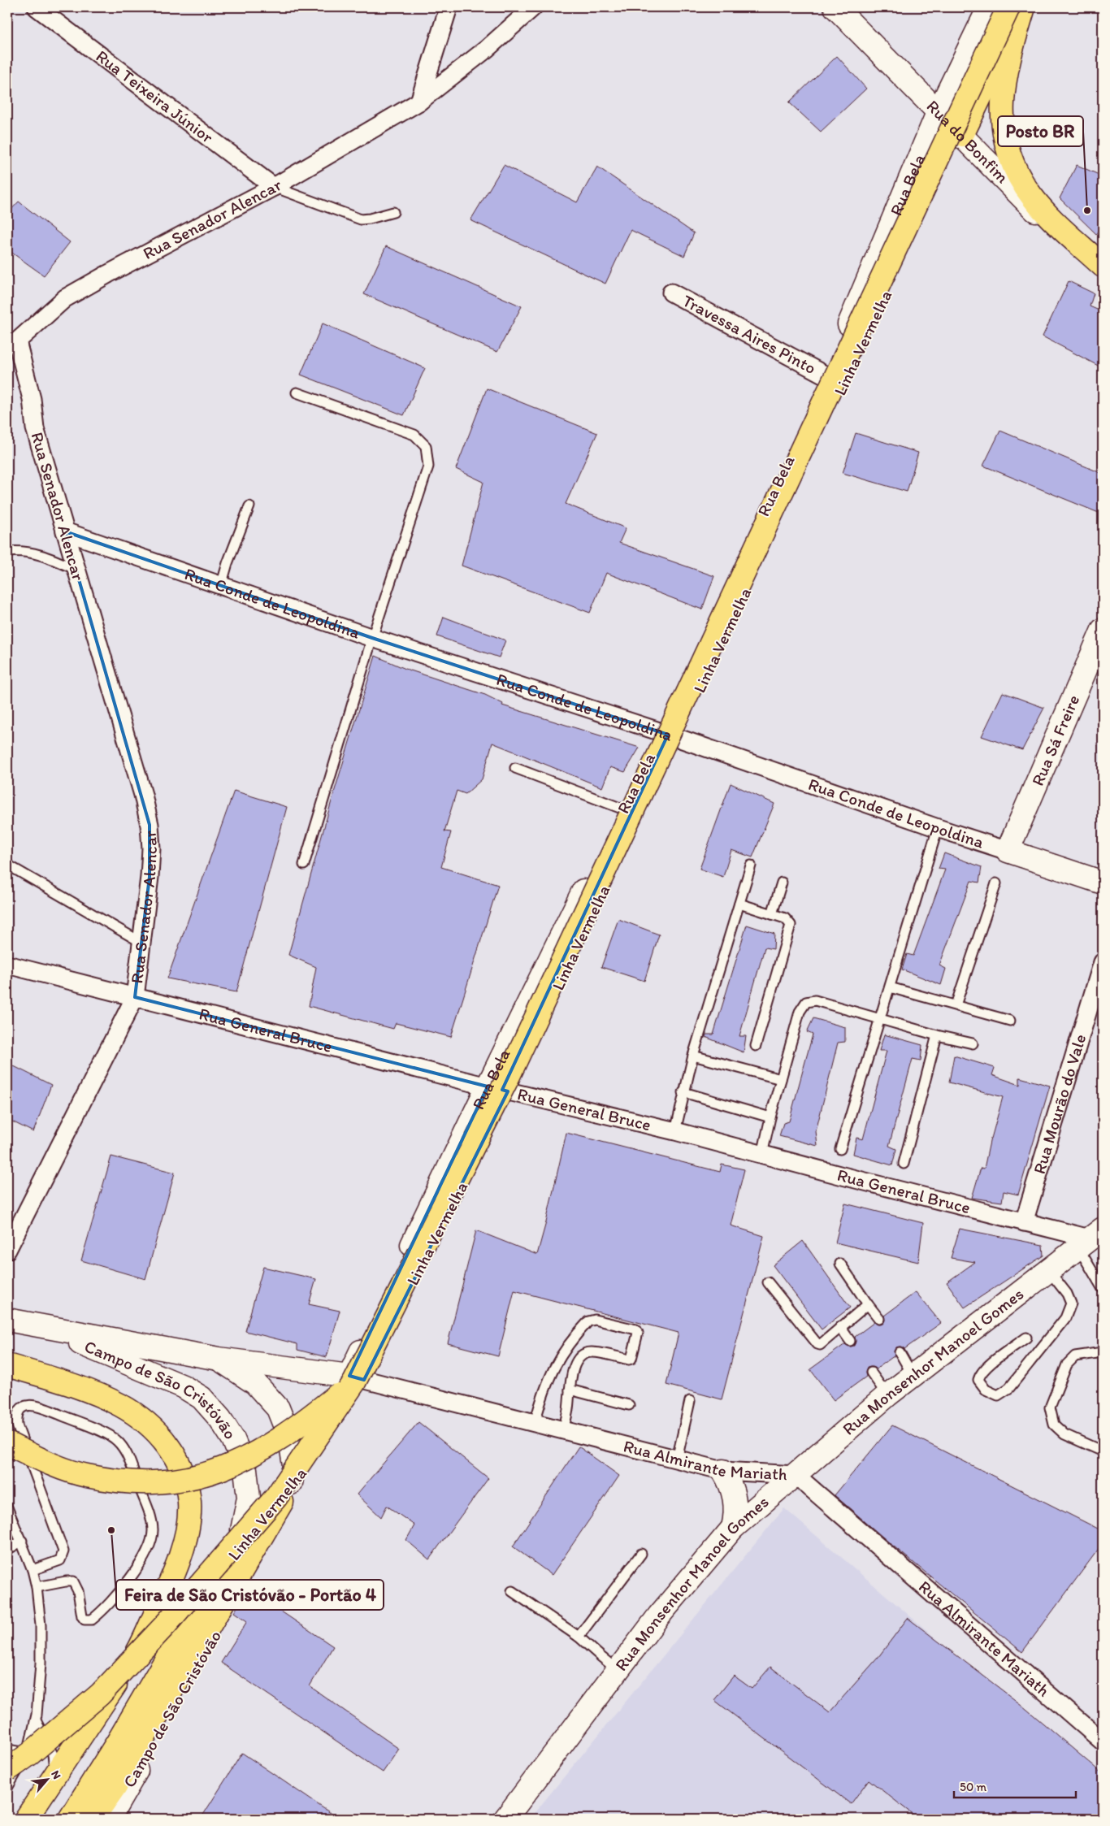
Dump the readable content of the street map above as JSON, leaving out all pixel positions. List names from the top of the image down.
{
  "streets": {
    "main road": ["Linha Vermelha", "Campo de São Cristóvão"],
    "street": [
      "Rua Teixeira Júnior",
      "Rua do Bonfim",
      "Rua Bela",
      "Rua Senador Alencar",
      "Travessa Aires Pinto",
      "Rua Conde de Leopoldina",
      "Rua Sá Freire",
      "Rua General Bruce",
      "Rua Mourão do Vale",
      "Rua Monsenhor Manoel Gomes",
      "Rua Almirante Mariath"
    ]
  },
  "crossings": [
    ["Rua Teixeira Júnior", "Rua Senador Alencar"],
    ["Rua do Bonfim", "Rua Bela"],
    ["Rua Bela", "Travessa Aires Pinto"],
    ["Rua Bela", "Linha Vermelha"],
    ["Rua Bela", "Rua Conde de Leopoldina"],
    ["Rua Bela", "Rua General Bruce"],
    ["Rua Bela", "Rua Almirante Mariath"],
    ["Rua Senador Alencar", "Rua Conde de Leopoldina"],
    ["Rua Senador Alencar", "Rua General Bruce"],
    ["Linha Vermelha", "Rua Almirante Mariath"],
    ["Rua Conde de Leopoldina", "Rua Sá Freire"],
    ["Rua General Bruce", "Rua Mourão do Vale"],
    ["Rua General Bruce", "Rua Monsenhor Manoel Gomes"],
    ["Rua Monsenhor Manoel Gomes", "Rua Almirante Mariath"],
    ["Campo de São Cristóvão", "Rua Almirante Mariath"]
  ],
  "places": ["Posto BR", "Feira de São Cristóvão - Portão 4"],
  "scale_bar": "50 m",
  "north": "top right"
}
